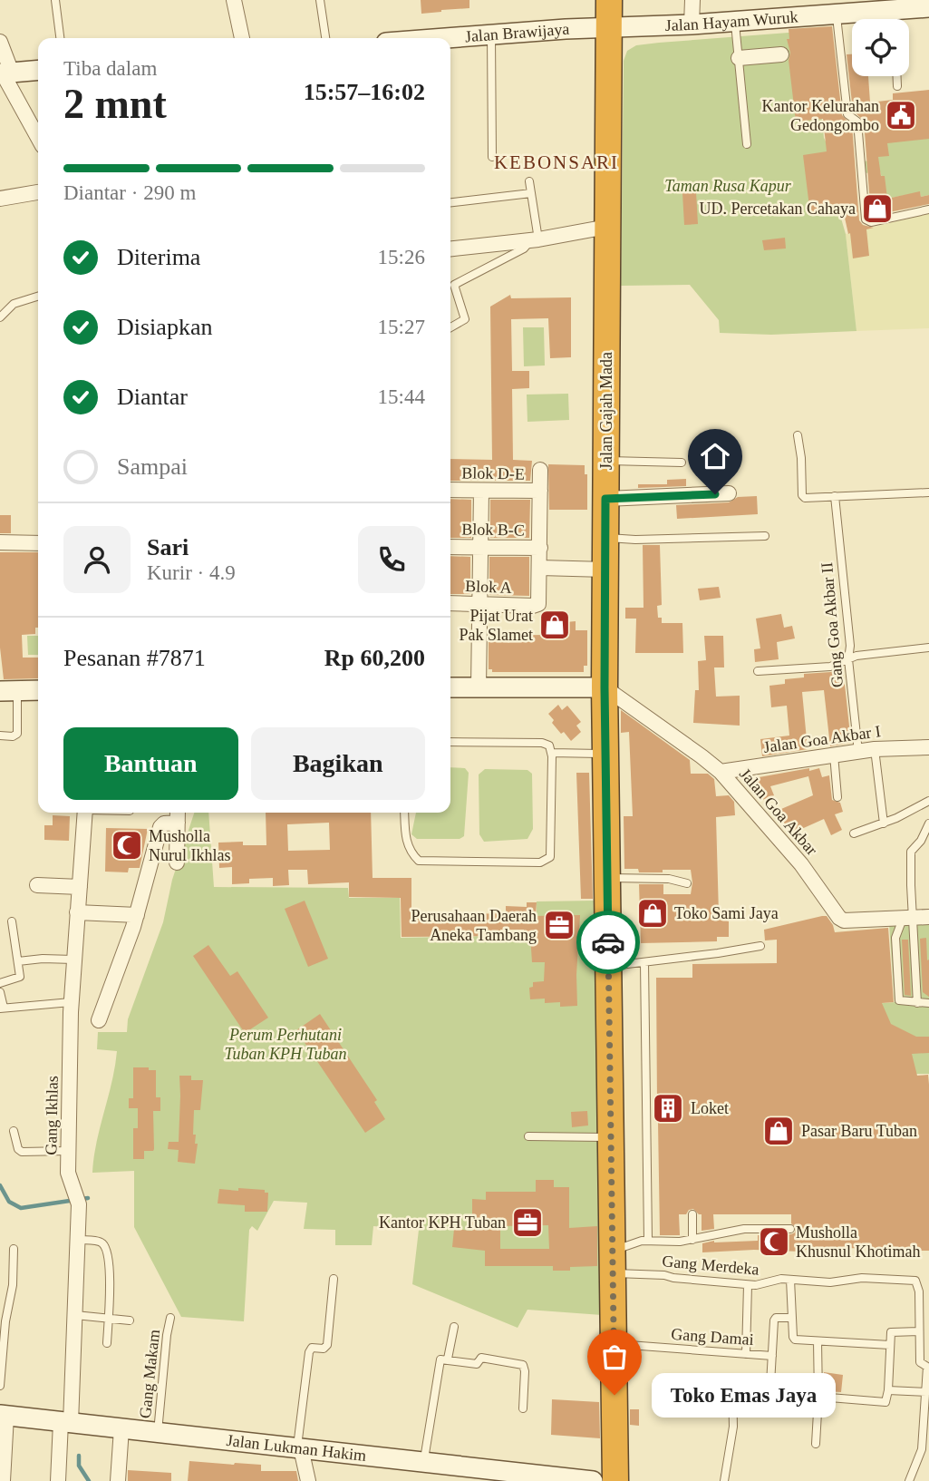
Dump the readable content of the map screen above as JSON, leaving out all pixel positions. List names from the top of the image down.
{
  "streets": {
    "highway": ["Jalan Gajah Mada"],
    "main road": ["Jalan Hayam Wuruk", "Jalan Brawijaya", "Jalan Lukman Hakim"],
    "street": [
      "Blok D-E",
      "Blok B-C",
      "Blok A",
      "Jalan Goa Akbar I",
      "Jalan Goa Akbar",
      "Gang Ikhlas"
    ],
    "lane": [
      "Gang Goa Akbar II",
      "Gang Merdeka",
      "Gang Damai",
      "Gang Makam"
    ]
  },
  "crossings": [
    ["Jalan Hayam Wuruk", "Jalan Brawijaya"],
    ["Jalan Hayam Wuruk", "Jalan Gajah Mada"],
    ["Jalan Brawijaya", "Jalan Gajah Mada"],
    ["Jalan Gajah Mada", "Jalan Goa Akbar"],
    ["Jalan Gajah Mada", "Gang Merdeka"],
    ["Jalan Gajah Mada", "Gang Damai"],
    ["Gang Goa Akbar II", "Jalan Goa Akbar I"],
    ["Jalan Goa Akbar I", "Jalan Goa Akbar"],
    ["Gang Ikhlas", "Jalan Lukman Hakim"],
    ["Gang Makam", "Jalan Lukman Hakim"]
  ],
  "districts": ["KEBONSARI"],
  "parks": ["Taman Rusa Kapur", "Perum Perhutani Tuban KPH Tuban"],
  "places": {
    "public building": ["Kantor Kelurahan Gedongombo"],
    "shop": [
      "UD. Percetakan Cahaya",
      "Pijat Urat Pak Slamet",
      "Toko Sami Jaya",
      "Pasar Baru Tuban"
    ],
    "mosque": ["Musholla Nurul Ikhlas", "Musholla Khusnul Khotimah"],
    "office": ["Perusahaan Daerah Aneka Tambang", "Kantor KPH Tuban"],
    "building": ["Loket"],
    "other": ["Toko Emas Jaya"]
  },
  "page": {
    "heading": ["2 mnt", "Tiba dalam", "15:57–16:02"],
    "panel": [
      "Sari",
      "Kurir · 4.9",
      "Pesanan #7871",
      "Rp 60,200"
    ],
    "bar": "Diantar · 290 m",
    "list": [
      ["Diterima", "15:26"],
      ["Disiapkan", "15:27"],
      ["Diantar", "15:44"],
      "Sampai"
    ],
    "buttons": ["Bantuan", "Bagikan"],
    "bubble": "Toko Emas Jaya"
  }
}
